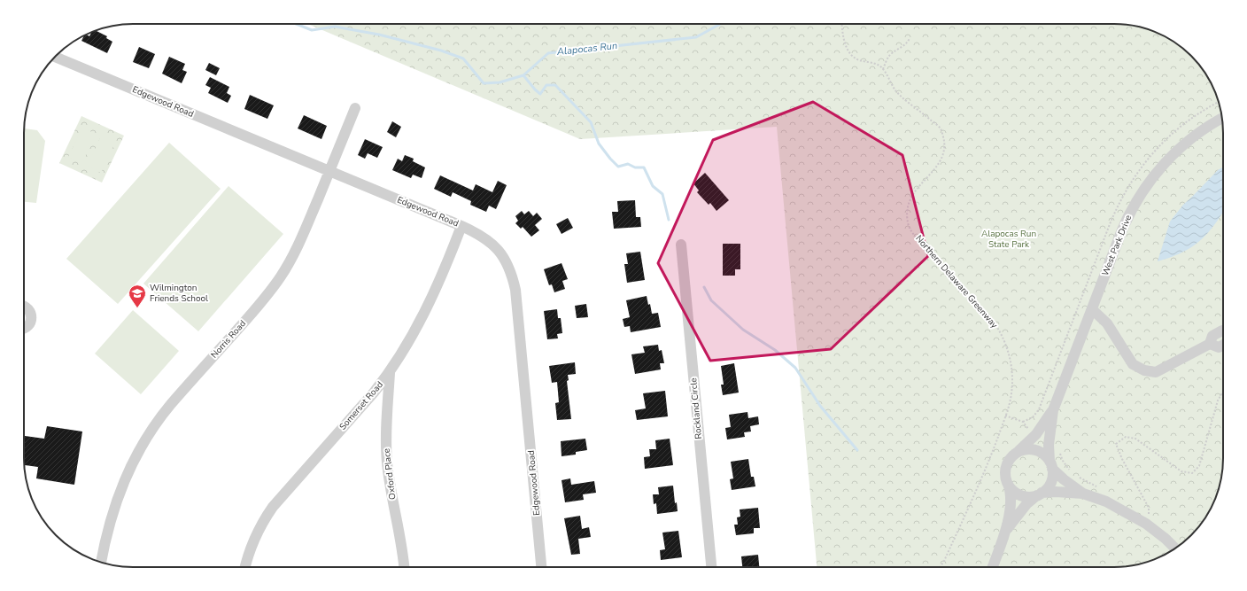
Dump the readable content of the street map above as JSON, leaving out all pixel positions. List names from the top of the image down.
{
  "streets": {
    "street": [
      "Edgewood Road",
      "West Park Drive",
      "Norris Road",
      "Somerset Road",
      "Rockland Circle",
      "Oxford Place"
    ],
    "path": ["Northern Delaware Greenway"]
  },
  "crossings": [
    ["Edgewood Road", "Norris Road"],
    ["Edgewood Road", "Somerset Road"],
    ["Somerset Road", "Oxford Place"]
  ],
  "water": ["Alapocas Run"],
  "parks": ["Alapocas Run State Park"],
  "places": {
    "school or university": ["Wilmington Friends School"]
  }
}
